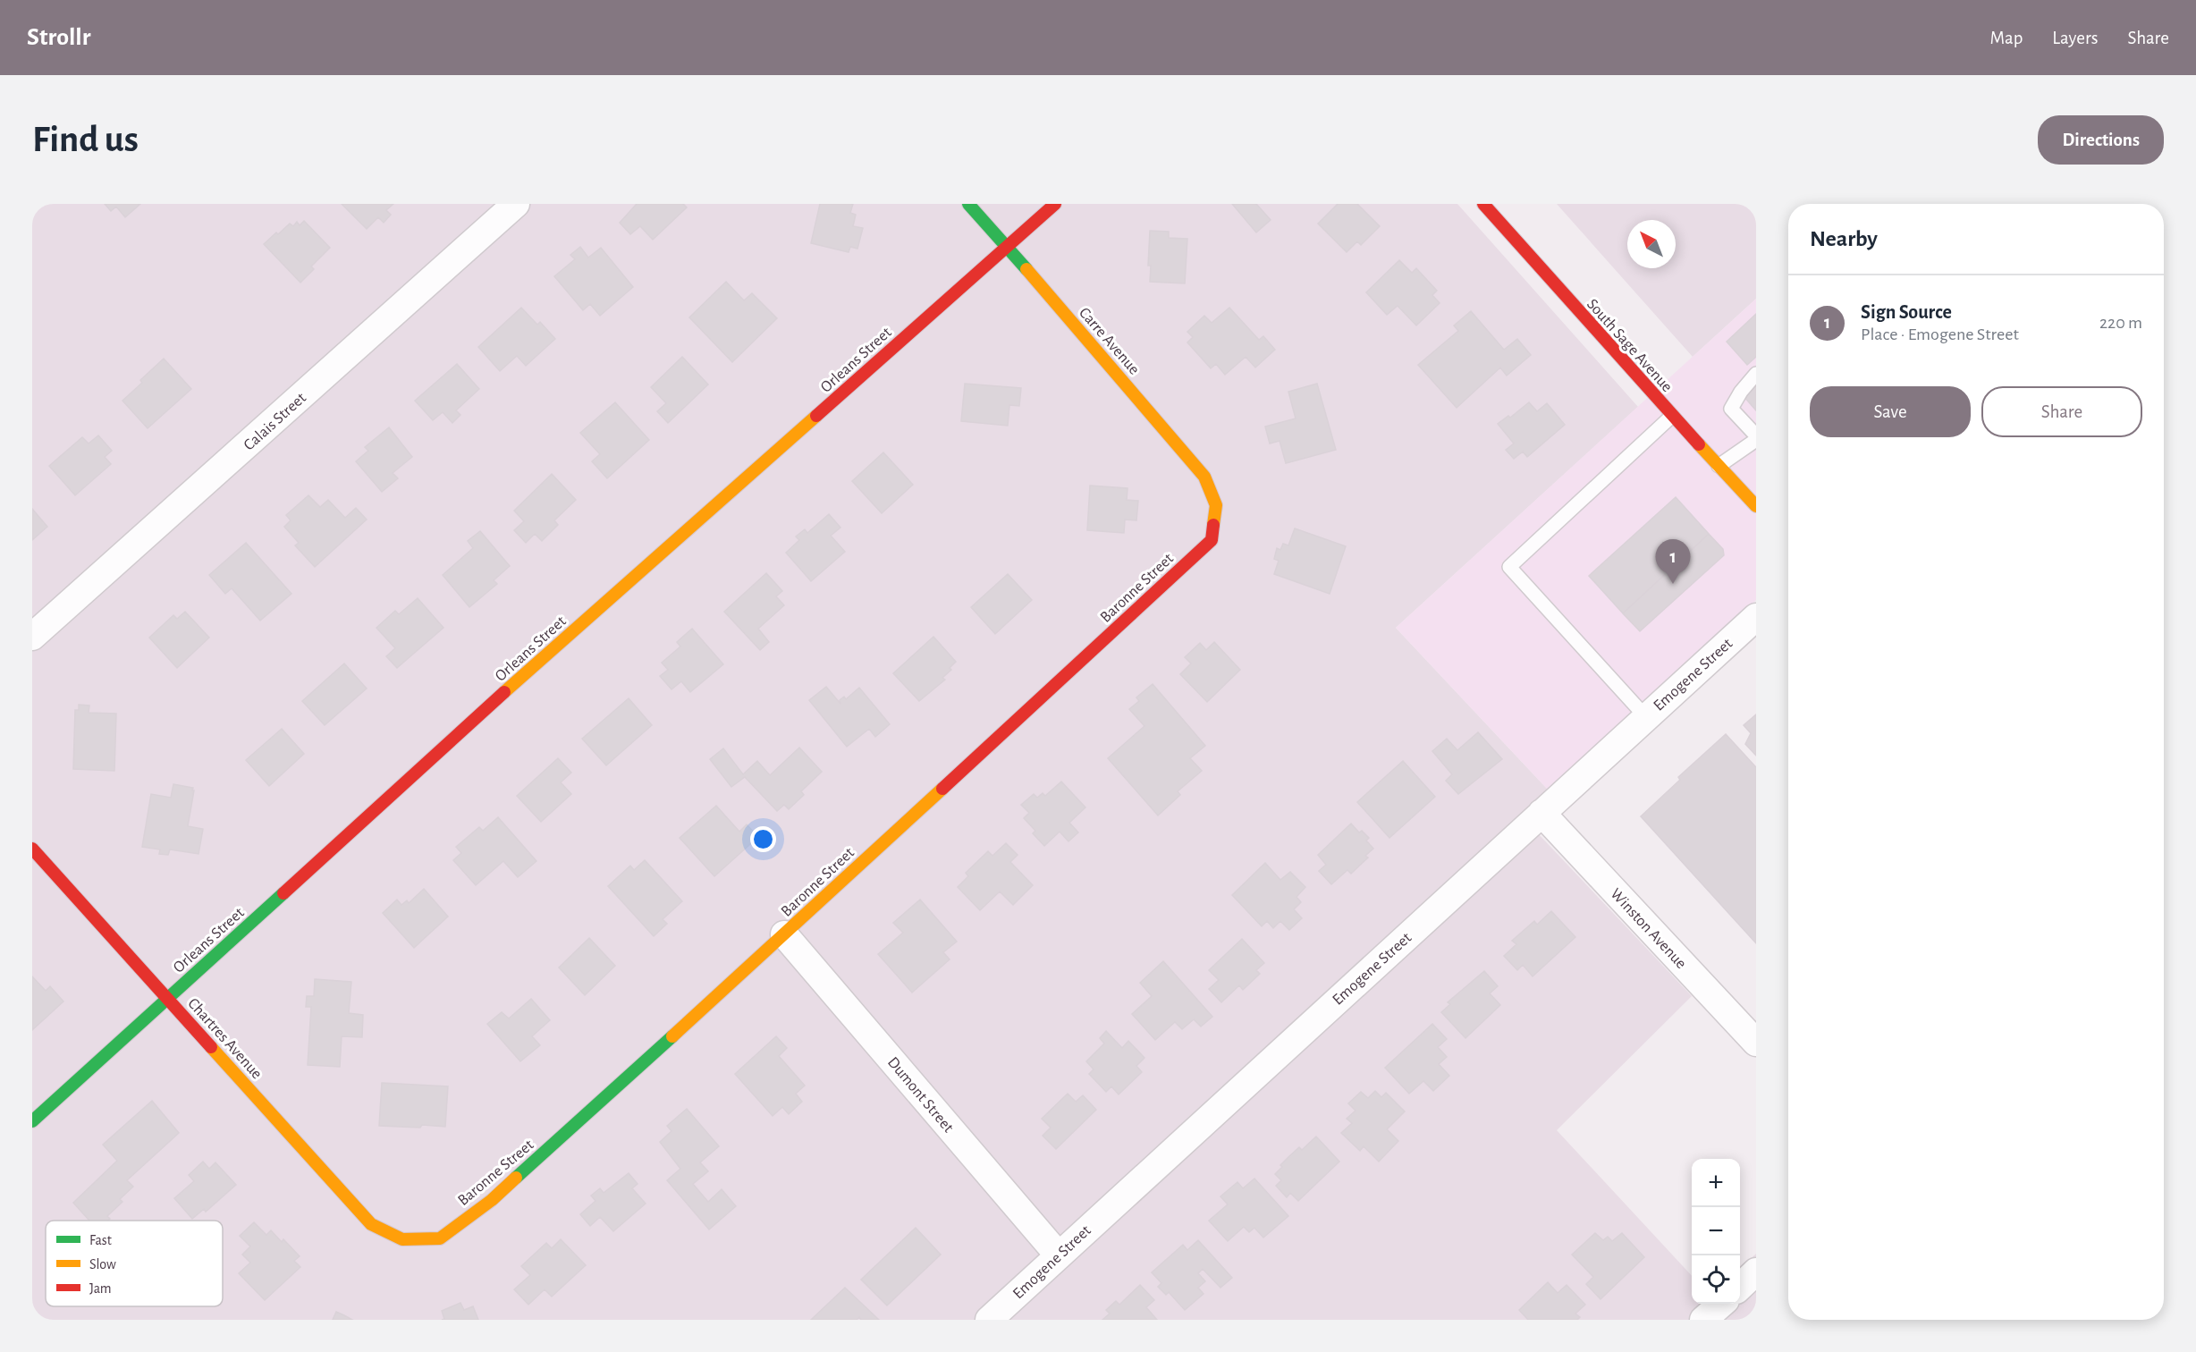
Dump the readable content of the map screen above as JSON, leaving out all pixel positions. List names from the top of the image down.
{
  "streets": {
    "street": [
      "Carre Avenue",
      "South Sage Avenue",
      "Orleans Street",
      "Calais Street",
      "Baronne Street",
      "Emogene Street",
      "Winston Avenue",
      "Chartres Avenue",
      "Dumont Street"
    ]
  },
  "crossings": [
    ["Carre Avenue", "Orleans Street"],
    ["Carre Avenue", "Baronne Street"],
    ["Orleans Street", "Chartres Avenue"],
    ["Baronne Street", "Chartres Avenue"],
    ["Baronne Street", "Dumont Street"],
    ["Emogene Street", "Winston Avenue"],
    ["Emogene Street", "Dumont Street"]
  ],
  "legend": ["Fast", "Slow", "Jam"],
  "north": "top left",
  "page": {
    "header": "Strollr",
    "nav": ["Map", "Layers", "Share"],
    "buttons": [
      "Directions",
      ["Save", "Share"]
    ],
    "title": "Find us",
    "heading": "Nearby",
    "list": [
      {
        "mark": "1",
        "name": "Sign Source",
        "note": "Place · Emogene Street",
        "value": "220 m"
      }
    ],
    "pins": "1",
    "map_buttons": ["+", "−"]
  }
}
